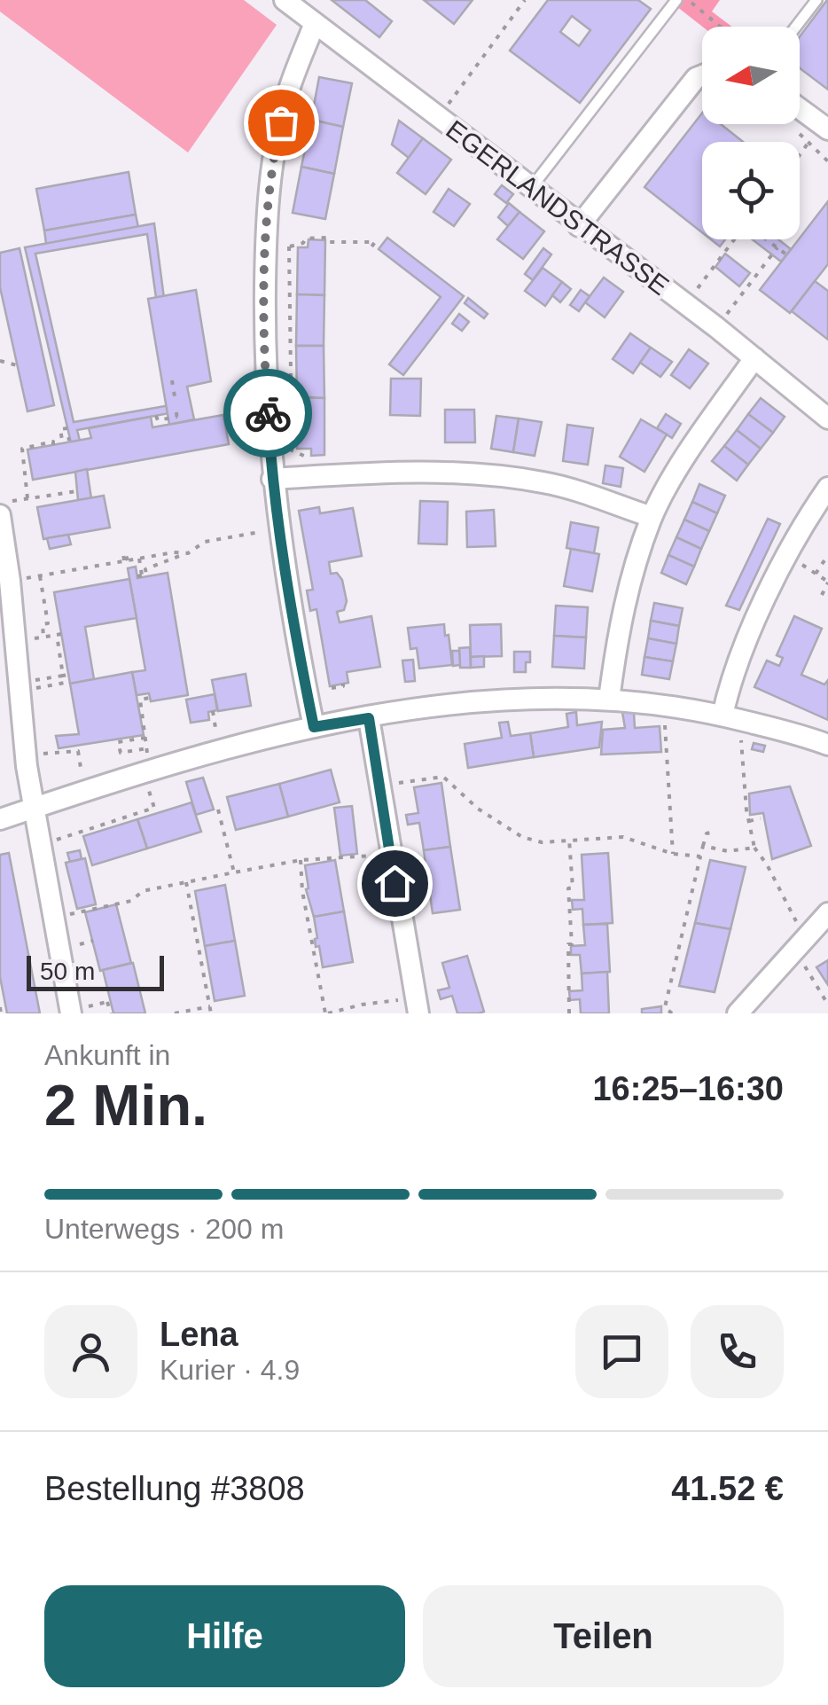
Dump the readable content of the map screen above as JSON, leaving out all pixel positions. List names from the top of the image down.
{
  "streets": {
    "street": ["EGERLANDSTRASSE"]
  },
  "scale_bar": "50 m",
  "north": "left",
  "page": {
    "scale": "50 m",
    "heading": ["2 Min.", "Ankunft in", "16:25–16:30"],
    "panel": [
      "Lena",
      "Kurier · 4.9",
      "Bestellung #3808",
      "41.52 €"
    ],
    "bar": "Unterwegs · 200 m",
    "buttons": ["Hilfe", "Teilen"]
  }
}
